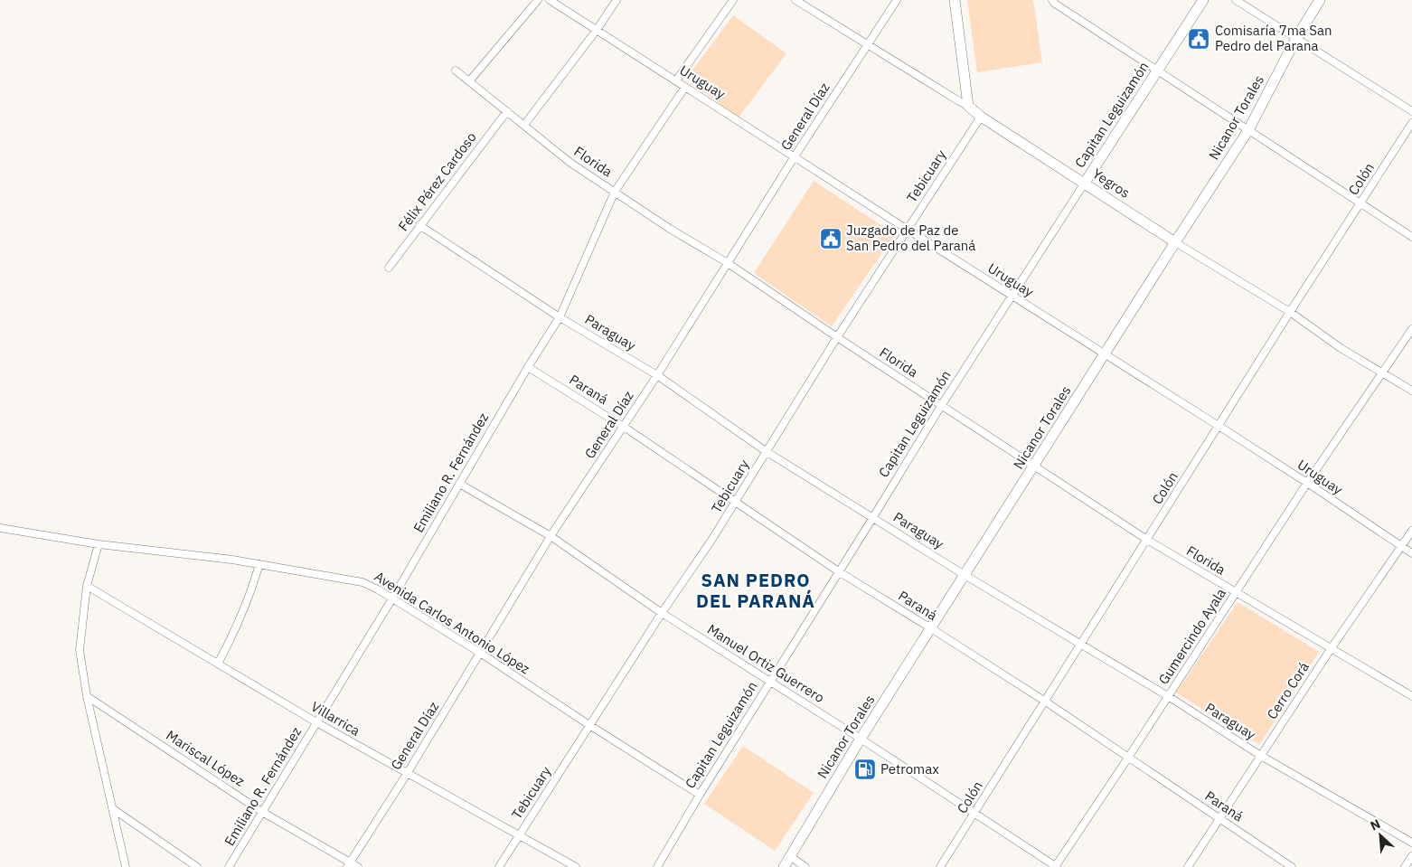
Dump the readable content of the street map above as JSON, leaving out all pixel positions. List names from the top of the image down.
{
  "streets": {
    "street": [
      "Uruguay",
      "Capitan Leguizamón",
      "General Díaz",
      "Nicanor Torales",
      "Florida",
      "Tebicuary",
      "Colón",
      "Félix Pérez Cardoso",
      "Yegros",
      "Paraguay",
      "Paraná",
      "Emiliano R. Fernández",
      "Avenida Carlos Antonio López",
      "Gumercindo Ayala",
      "Manuel Ortiz Guerrero",
      "Cerro Corá",
      "Villarrica",
      "Mariscal López"
    ]
  },
  "crossings": [
    ["Uruguay", "Capitan Leguizamón"],
    ["Uruguay", "General Díaz"],
    ["Uruguay", "Nicanor Torales"],
    ["Uruguay", "Tebicuary"],
    ["Uruguay", "Colón"],
    ["Uruguay", "Emiliano R. Fernández"],
    ["Uruguay", "Gumercindo Ayala"],
    ["Uruguay", "Cerro Corá"],
    ["Capitan Leguizamón", "Florida"],
    ["Capitan Leguizamón", "Yegros"],
    ["Capitan Leguizamón", "Paraguay"],
    ["Capitan Leguizamón", "Paraná"],
    ["Capitan Leguizamón", "Avenida Carlos Antonio López"],
    ["Capitan Leguizamón", "Manuel Ortiz Guerrero"],
    ["General Díaz", "Florida"],
    ["General Díaz", "Yegros"],
    ["General Díaz", "Paraguay"],
    ["General Díaz", "Paraná"],
    ["General Díaz", "Avenida Carlos Antonio López"],
    ["General Díaz", "Manuel Ortiz Guerrero"],
    ["General Díaz", "Villarrica"],
    ["General Díaz", "Mariscal López"],
    ["Nicanor Torales", "Florida"],
    ["Nicanor Torales", "Yegros"],
    ["Nicanor Torales", "Paraguay"],
    ["Nicanor Torales", "Paraná"],
    ["Nicanor Torales", "Manuel Ortiz Guerrero"],
    ["Florida", "Tebicuary"],
    ["Florida", "Colón"],
    ["Florida", "Félix Pérez Cardoso"],
    ["Florida", "Emiliano R. Fernández"],
    ["Florida", "Gumercindo Ayala"],
    ["Florida", "Cerro Corá"],
    ["Tebicuary", "Yegros"],
    ["Tebicuary", "Paraguay"],
    ["Tebicuary", "Paraná"],
    ["Tebicuary", "Avenida Carlos Antonio López"],
    ["Tebicuary", "Manuel Ortiz Guerrero"],
    ["Tebicuary", "Villarrica"],
    ["Colón", "Yegros"],
    ["Colón", "Paraguay"],
    ["Colón", "Paraná"],
    ["Colón", "Manuel Ortiz Guerrero"],
    ["Félix Pérez Cardoso", "Paraguay"],
    ["Yegros", "Gumercindo Ayala"],
    ["Paraguay", "Emiliano R. Fernández"],
    ["Paraguay", "Gumercindo Ayala"],
    ["Paraguay", "Cerro Corá"],
    ["Paraná", "Emiliano R. Fernández"],
    ["Paraná", "Gumercindo Ayala"],
    ["Paraná", "Cerro Corá"],
    ["Emiliano R. Fernández", "Avenida Carlos Antonio López"],
    ["Emiliano R. Fernández", "Manuel Ortiz Guerrero"],
    ["Emiliano R. Fernández", "Villarrica"],
    ["Emiliano R. Fernández", "Mariscal López"],
    ["Gumercindo Ayala", "Manuel Ortiz Guerrero"]
  ],
  "districts": ["SAN PEDRO DEL PARANÁ"],
  "places": {
    "public building": ["Comisaría 7ma San Pedro del Parana", "Juzgado de Paz de San Pedro del Paraná"],
    "fuel station": ["Petromax"]
  },
  "north": "top left"
}
